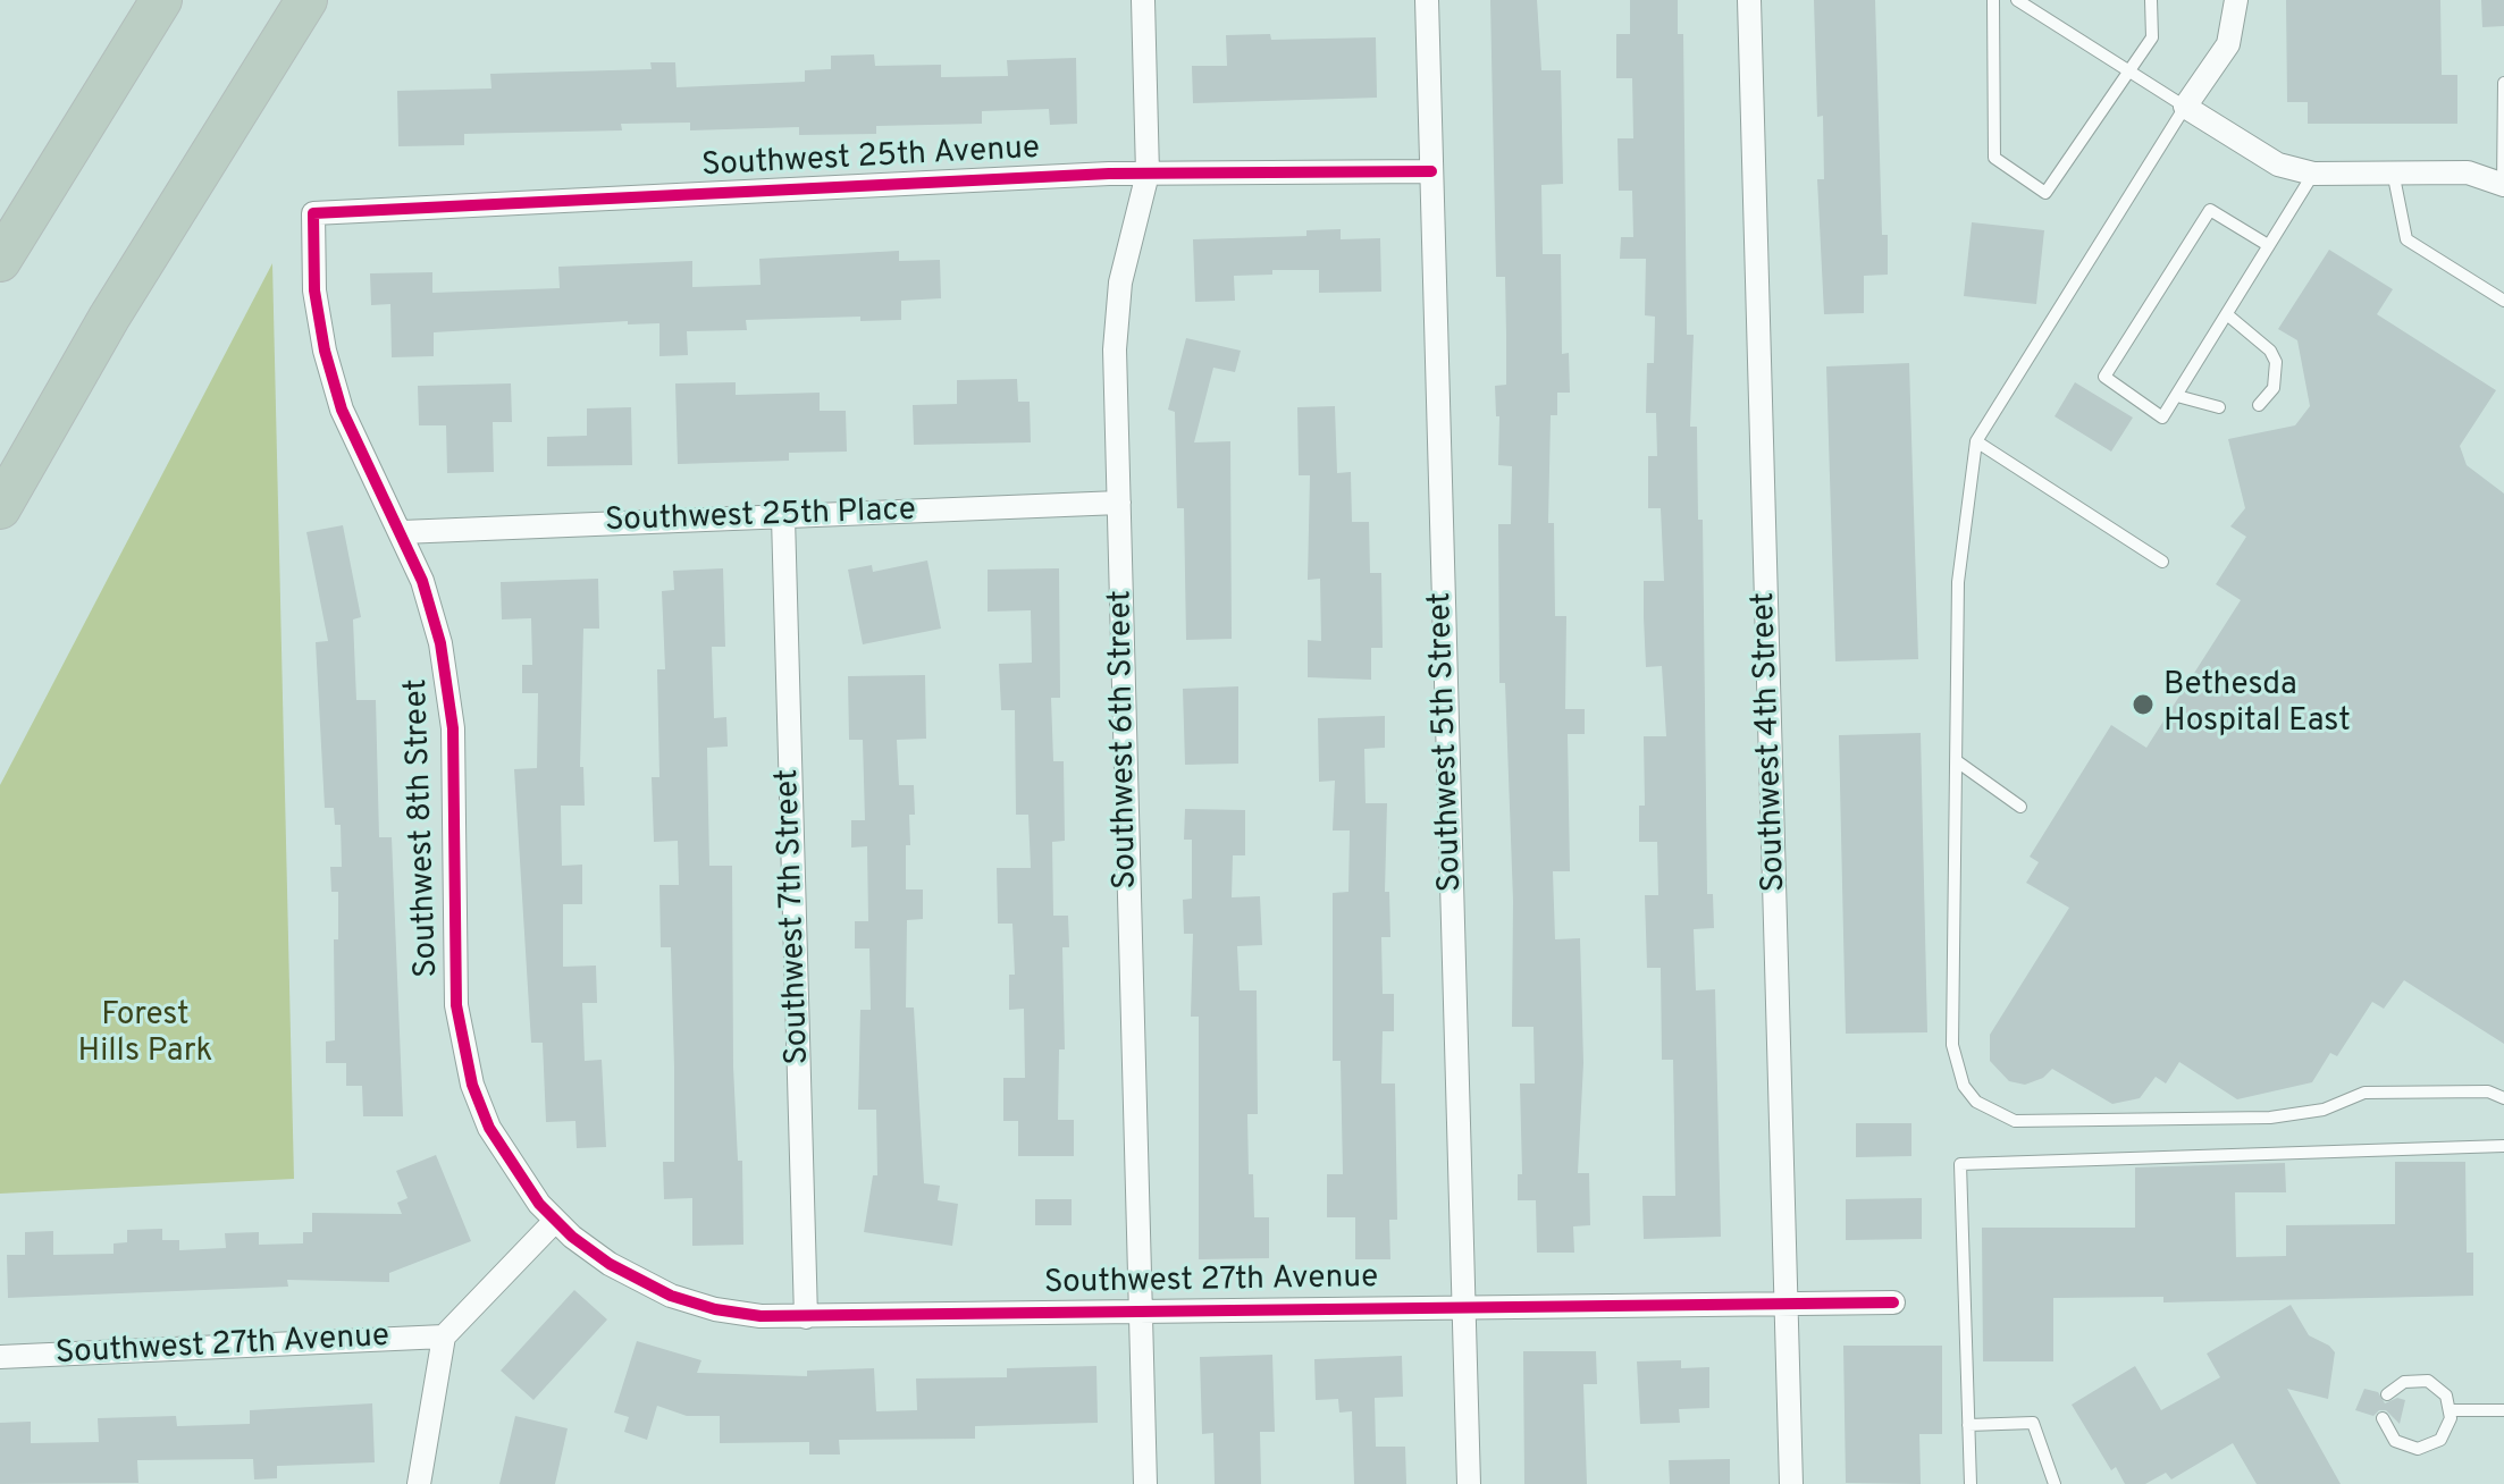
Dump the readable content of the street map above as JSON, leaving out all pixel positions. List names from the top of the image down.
{
  "streets": {
    "street": [
      "Southwest 25th Avenue",
      "Southwest 25th Place",
      "Southwest 6th Street",
      "Southwest 5th Street",
      "Southwest 4th Street",
      "Southwest 8th Street",
      "Southwest 7th Street",
      "Southwest 27th Avenue"
    ]
  },
  "crossings": [
    ["Southwest 25th Avenue", "Southwest 6th Street"],
    ["Southwest 25th Avenue", "Southwest 5th Street"],
    ["Southwest 25th Avenue", "Southwest 8th Street"],
    ["Southwest 25th Place", "Southwest 6th Street"],
    ["Southwest 25th Place", "Southwest 8th Street"],
    ["Southwest 25th Place", "Southwest 7th Street"],
    ["Southwest 6th Street", "Southwest 27th Avenue"],
    ["Southwest 5th Street", "Southwest 27th Avenue"],
    ["Southwest 4th Street", "Southwest 27th Avenue"],
    ["Southwest 8th Street", "Southwest 27th Avenue"],
    ["Southwest 7th Street", "Southwest 27th Avenue"]
  ],
  "parks": ["Forest Hills Park"],
  "places": ["Bethesda Hospital East"]
}
